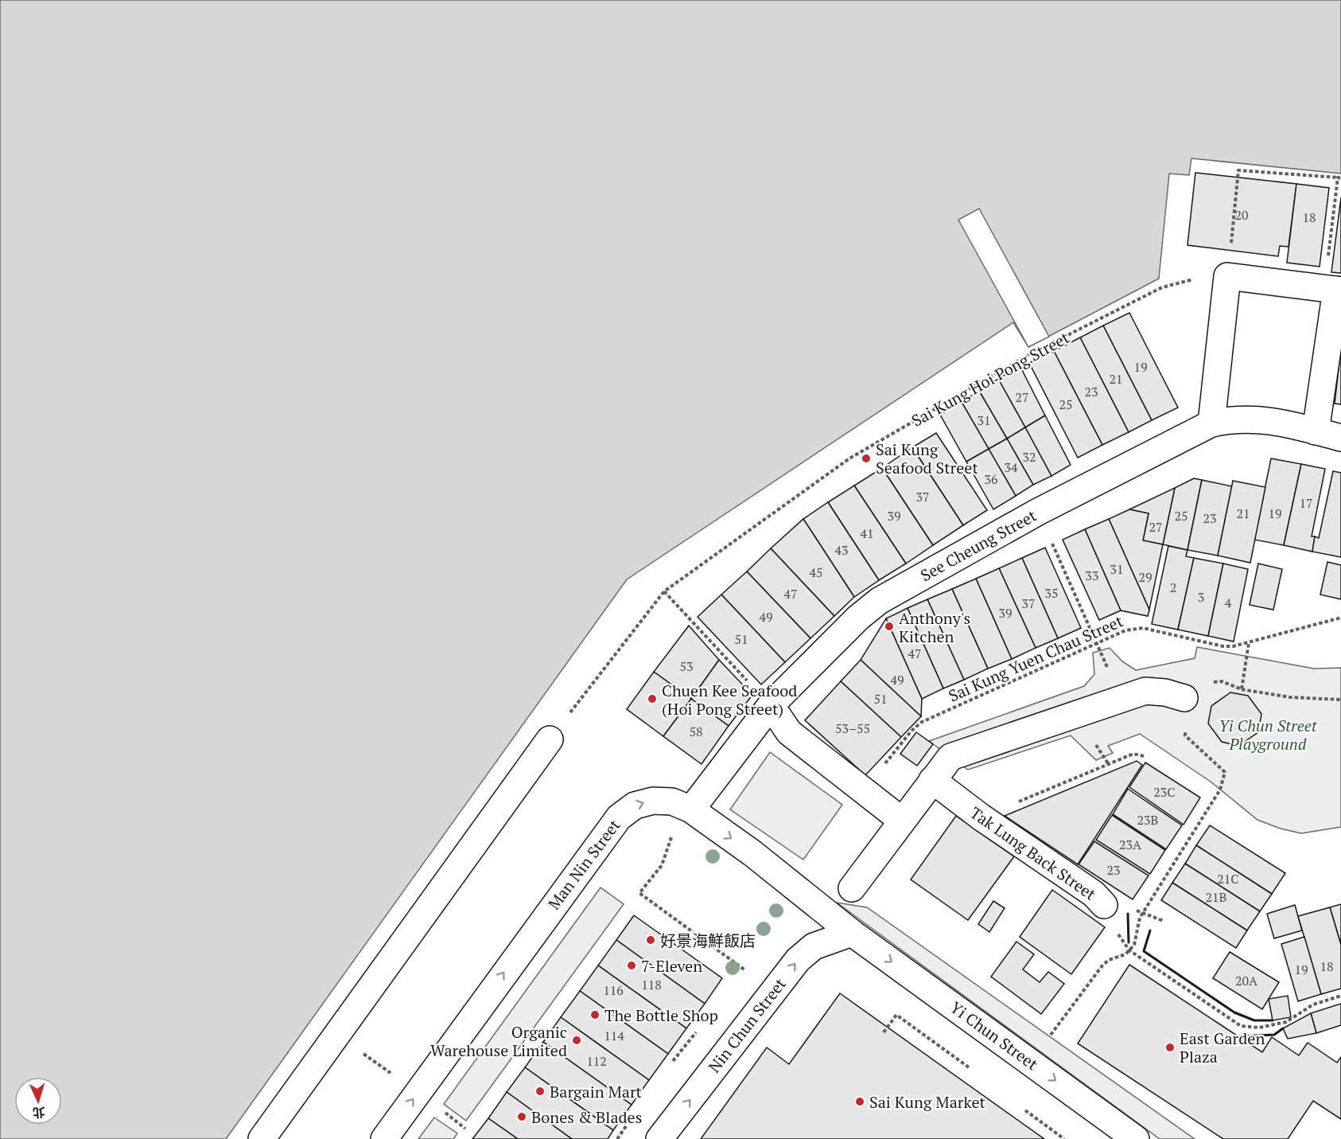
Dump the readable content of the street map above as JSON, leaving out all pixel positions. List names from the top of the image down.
{
  "streets": {
    "street": [
      "See Cheung Street",
      "Tak Lung Back Street",
      "Man Nin Street",
      "Nin Chun Street",
      "Yi Chun Street"
    ],
    "path": ["Sai Kung Hoi Pong Street", "Sai Kung Yuen Chau Street"]
  },
  "crossings": [
    ["See Cheung Street", "Man Nin Street"],
    ["Man Nin Street", "Nin Chun Street"],
    ["Man Nin Street", "Yi Chun Street"],
    ["Nin Chun Street", "Yi Chun Street"]
  ],
  "one_way": ["Nin Chun Street", "Yi Chun Street"],
  "parks": ["Yi Chun Street Playground"],
  "places": [
    "Sai Kung Seafood Street",
    "Anthony's Kitchen",
    "Chuen Kee Seafood (Hoi Pong Street)",
    "好景海鮮飯店",
    "7-Eleven",
    "The Bottle Shop",
    "Organic Warehouse Limited",
    "East Garden Plaza",
    "Bargain Mart",
    "Sai Kung Market",
    "Bones & Blades"
  ],
  "house_numbers": [
    "20",
    "18",
    "19",
    "21",
    "23",
    "27",
    "25",
    "31",
    "32",
    "34",
    "36",
    "37",
    "17",
    "21",
    "19",
    "39",
    "25",
    "23",
    "27",
    "41",
    "43",
    "31",
    "45",
    "33",
    "29",
    "2",
    "35",
    "47",
    "3",
    "4",
    "37",
    "39",
    "49",
    "51",
    "47",
    "53",
    "49",
    "51",
    "53–55",
    "58",
    "23C",
    "23B",
    "23A",
    "23",
    "21C",
    "21B",
    "18",
    "19",
    "20A",
    "118",
    "116",
    "114",
    "112"
  ],
  "north": "bottom"
}
